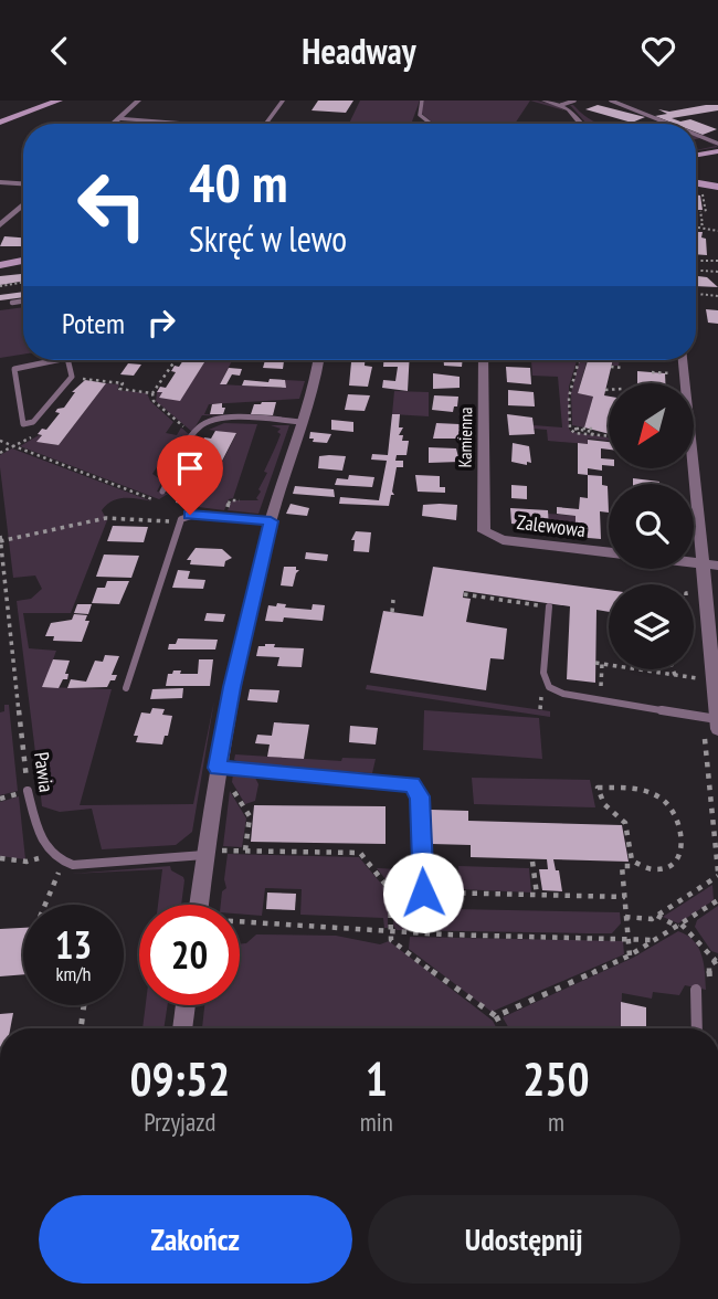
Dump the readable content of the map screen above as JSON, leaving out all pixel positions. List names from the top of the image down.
{
  "streets": {
    "street": ["Kamienna", "Zalewowa"],
    "lane": ["Pawia"]
  },
  "crossings": [
    ["Kamienna", "Zalewowa"]
  ],
  "north": "bottom left",
  "page": {
    "header": "Headway",
    "turn": ["40 m", "Skręć w lewo"],
    "then": "Potem",
    "speed": "13 km/h",
    "limit": "20",
    "eta": [
      "09:52",
      "Przyjazd",
      "1",
      "min",
      "250",
      "m"
    ],
    "buttons": ["Zakończ", "Udostępnij"]
  }
}
